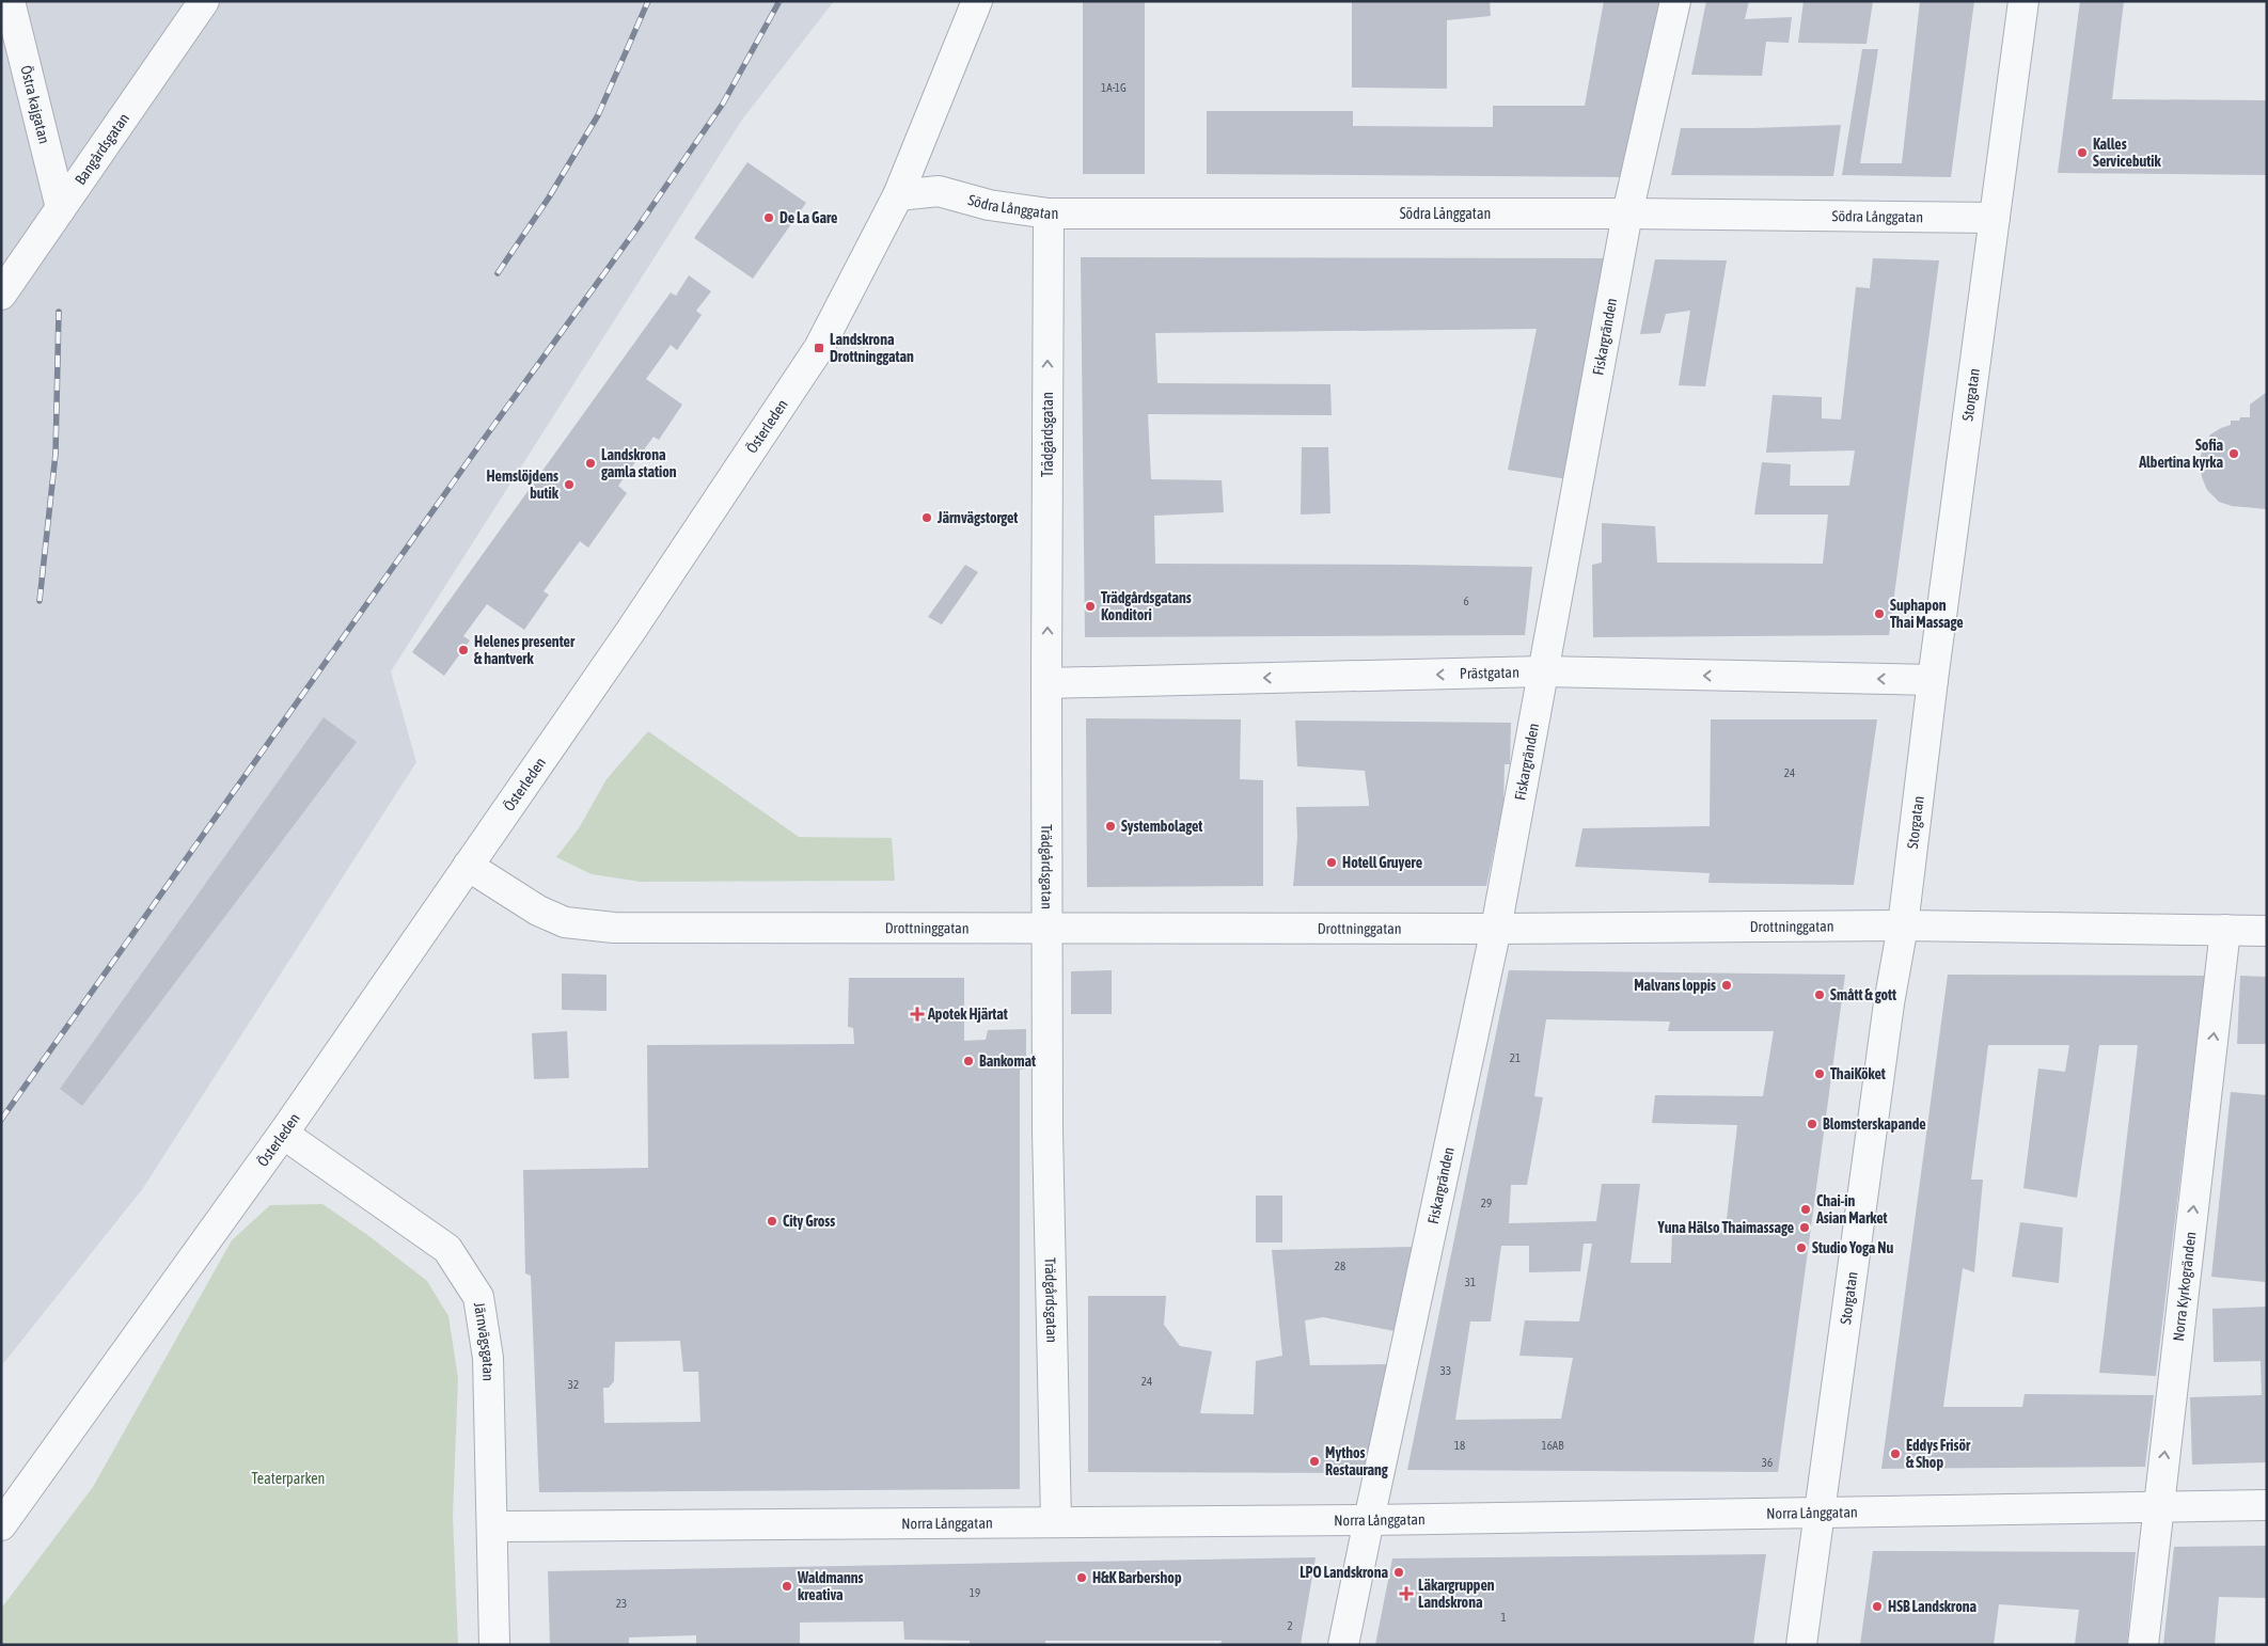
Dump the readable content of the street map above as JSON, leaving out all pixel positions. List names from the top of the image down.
{
  "streets": {
    "street": [
      "Östra kajgatan",
      "Bangårdsgatan",
      "Södra Långgatan",
      "Fiskargränden",
      "Storgatan",
      "Österleden",
      "Trädgårdsgatan",
      "Prästgatan",
      "Drottninggatan",
      "Norra Kyrkogränden",
      "Järnvägsgatan",
      "Norra Långgatan"
    ]
  },
  "crossings": [
    ["Östra kajgatan", "Bangårdsgatan"],
    ["Södra Långgatan", "Fiskargränden"],
    ["Södra Långgatan", "Storgatan"],
    ["Södra Långgatan", "Österleden"],
    ["Södra Långgatan", "Trädgårdsgatan"],
    ["Fiskargränden", "Prästgatan"],
    ["Fiskargränden", "Drottninggatan"],
    ["Fiskargränden", "Norra Långgatan"],
    ["Storgatan", "Prästgatan"],
    ["Storgatan", "Drottninggatan"],
    ["Storgatan", "Norra Långgatan"],
    ["Österleden", "Drottninggatan"],
    ["Österleden", "Järnvägsgatan"],
    ["Trädgårdsgatan", "Prästgatan"],
    ["Trädgårdsgatan", "Drottninggatan"],
    ["Trädgårdsgatan", "Norra Långgatan"],
    ["Drottninggatan", "Norra Kyrkogränden"],
    ["Norra Kyrkogränden", "Norra Långgatan"],
    ["Järnvägsgatan", "Norra Långgatan"]
  ],
  "one_way": ["Trädgårdsgatan", "Prästgatan", "Norra Kyrkogränden"],
  "parks": ["Teaterparken"],
  "places": {
    "other": [
      "Kalles Servicebutik",
      "De La Gare",
      "Sofia Albertina kyrka",
      "Landskrona gamla station",
      "Hemslöjdens butik",
      "Järnvägstorget",
      "Trädgårdsgatans Konditori",
      "Suphapon Thai Massage",
      "Helenes presenter & hantverk",
      "Systembolaget",
      "Hotell Gruyere",
      "Malvans loppis",
      "Smått & gott",
      "Bankomat",
      "ThaiKöket",
      "Blomsterskapande",
      "Chai-in Asian Market",
      "City Gross",
      "Yuna Hälso Thaimassage",
      "Studio Yoga Nu",
      "Eddys Frisör & Shop",
      "Mythos Restaurang",
      "LPO Landskrona",
      "H&K Barbershop",
      "Waldmanns kreativa",
      "HSB Landskrona"
    ],
    "transit": ["Landskrona Drottninggatan"],
    "health": ["Apotek Hjärtat", "Läkargruppen Landskrona"]
  },
  "house_numbers": [
    "1A-1G",
    "6",
    "24",
    "21",
    "29",
    "28",
    "31",
    "33",
    "24",
    "32",
    "18",
    "16AB",
    "36",
    "19",
    "23",
    "1",
    "2"
  ]
}
